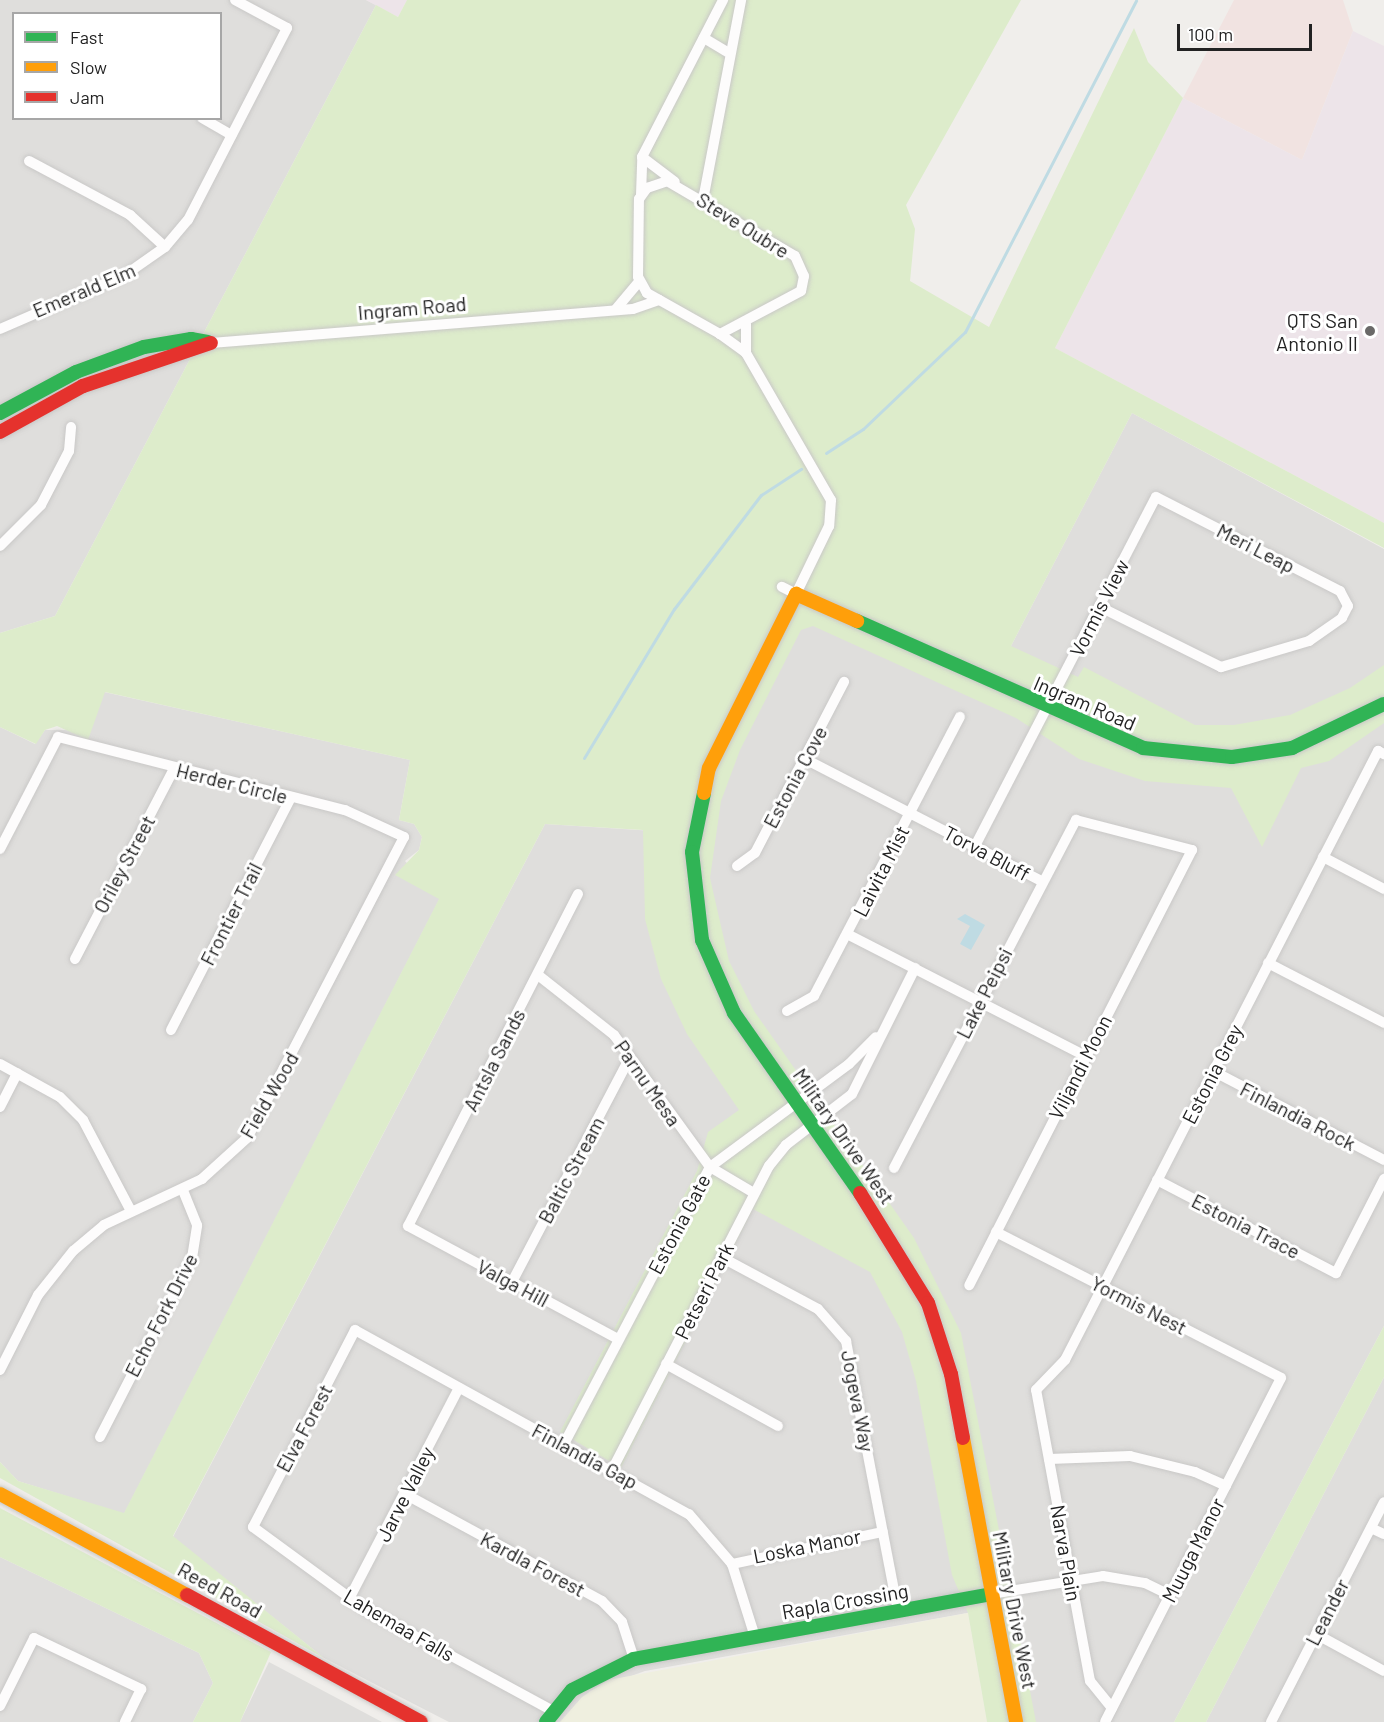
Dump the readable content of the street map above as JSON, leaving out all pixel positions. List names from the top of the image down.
{
  "streets": {
    "street": [
      "Steve Oubre",
      "Emerald Elm",
      "Ingram Road",
      "Meri Leap",
      "Vormis View",
      "Estonia Cove",
      "Herder Circle",
      "Torva Bluff",
      "Oriley Street",
      "Laivita Mist",
      "Frontier Trail",
      "Lake Peipsi",
      "Antsla Sands",
      "Viljandi Moon",
      "Estonia Grey",
      "Parnu Mesa",
      "Field Wood",
      "Finlandia Rock",
      "Military Drive West",
      "Baltic Stream",
      "Estonia Gate",
      "Estonia Trace",
      "Valga Hill",
      "Petseri Park",
      "Yormis Nest",
      "Echo Fork Drive",
      "Jogeva Way",
      "Elva Forest",
      "Finlandia Gap",
      "Jarve Valley",
      "Loska Manor",
      "Muuga Manor",
      "Narva Plain",
      "Kardla Forest",
      "Reed Road",
      "Rapla Crossing",
      "Leander",
      "Lahemaa Falls"
    ]
  },
  "crossings": [
    ["Ingram Road", "Vormis View"],
    ["Ingram Road", "Military Drive West"],
    ["Meri Leap", "Vormis View"],
    ["Vormis View", "Torva Bluff"],
    ["Estonia Cove", "Torva Bluff"],
    ["Herder Circle", "Oriley Street"],
    ["Herder Circle", "Frontier Trail"],
    ["Herder Circle", "Field Wood"],
    ["Torva Bluff", "Laivita Mist"],
    ["Torva Bluff", "Lake Peipsi"],
    ["Lake Peipsi", "Viljandi Moon"],
    ["Antsla Sands", "Parnu Mesa"],
    ["Antsla Sands", "Valga Hill"],
    ["Viljandi Moon", "Yormis Nest"],
    ["Estonia Grey", "Finlandia Rock"],
    ["Estonia Grey", "Estonia Trace"],
    ["Estonia Grey", "Yormis Nest"],
    ["Estonia Grey", "Narva Plain"],
    ["Parnu Mesa", "Baltic Stream"],
    ["Parnu Mesa", "Estonia Gate"],
    ["Parnu Mesa", "Petseri Park"],
    ["Field Wood", "Echo Fork Drive"],
    ["Military Drive West", "Estonia Gate"],
    ["Military Drive West", "Petseri Park"],
    ["Military Drive West", "Rapla Crossing"],
    ["Baltic Stream", "Valga Hill"],
    ["Estonia Gate", "Valga Hill"],
    ["Estonia Gate", "Petseri Park"],
    ["Estonia Gate", "Finlandia Gap"],
    ["Petseri Park", "Jogeva Way"],
    ["Petseri Park", "Finlandia Gap"],
    ["Yormis Nest", "Muuga Manor"],
    ["Jogeva Way", "Loska Manor"],
    ["Jogeva Way", "Rapla Crossing"],
    ["Elva Forest", "Finlandia Gap"],
    ["Elva Forest", "Lahemaa Falls"],
    ["Finlandia Gap", "Jarve Valley"],
    ["Finlandia Gap", "Loska Manor"],
    ["Finlandia Gap", "Rapla Crossing"],
    ["Jarve Valley", "Kardla Forest"],
    ["Jarve Valley", "Lahemaa Falls"],
    ["Muuga Manor", "Narva Plain"],
    ["Muuga Manor", "Rapla Crossing"],
    ["Narva Plain", "Rapla Crossing"],
    ["Kardla Forest", "Rapla Crossing"],
    ["Rapla Crossing", "Lahemaa Falls"]
  ],
  "places": ["QTS San Antonio II"],
  "legend": ["Fast", "Slow", "Jam"],
  "scale_bar": "100 m"
}
